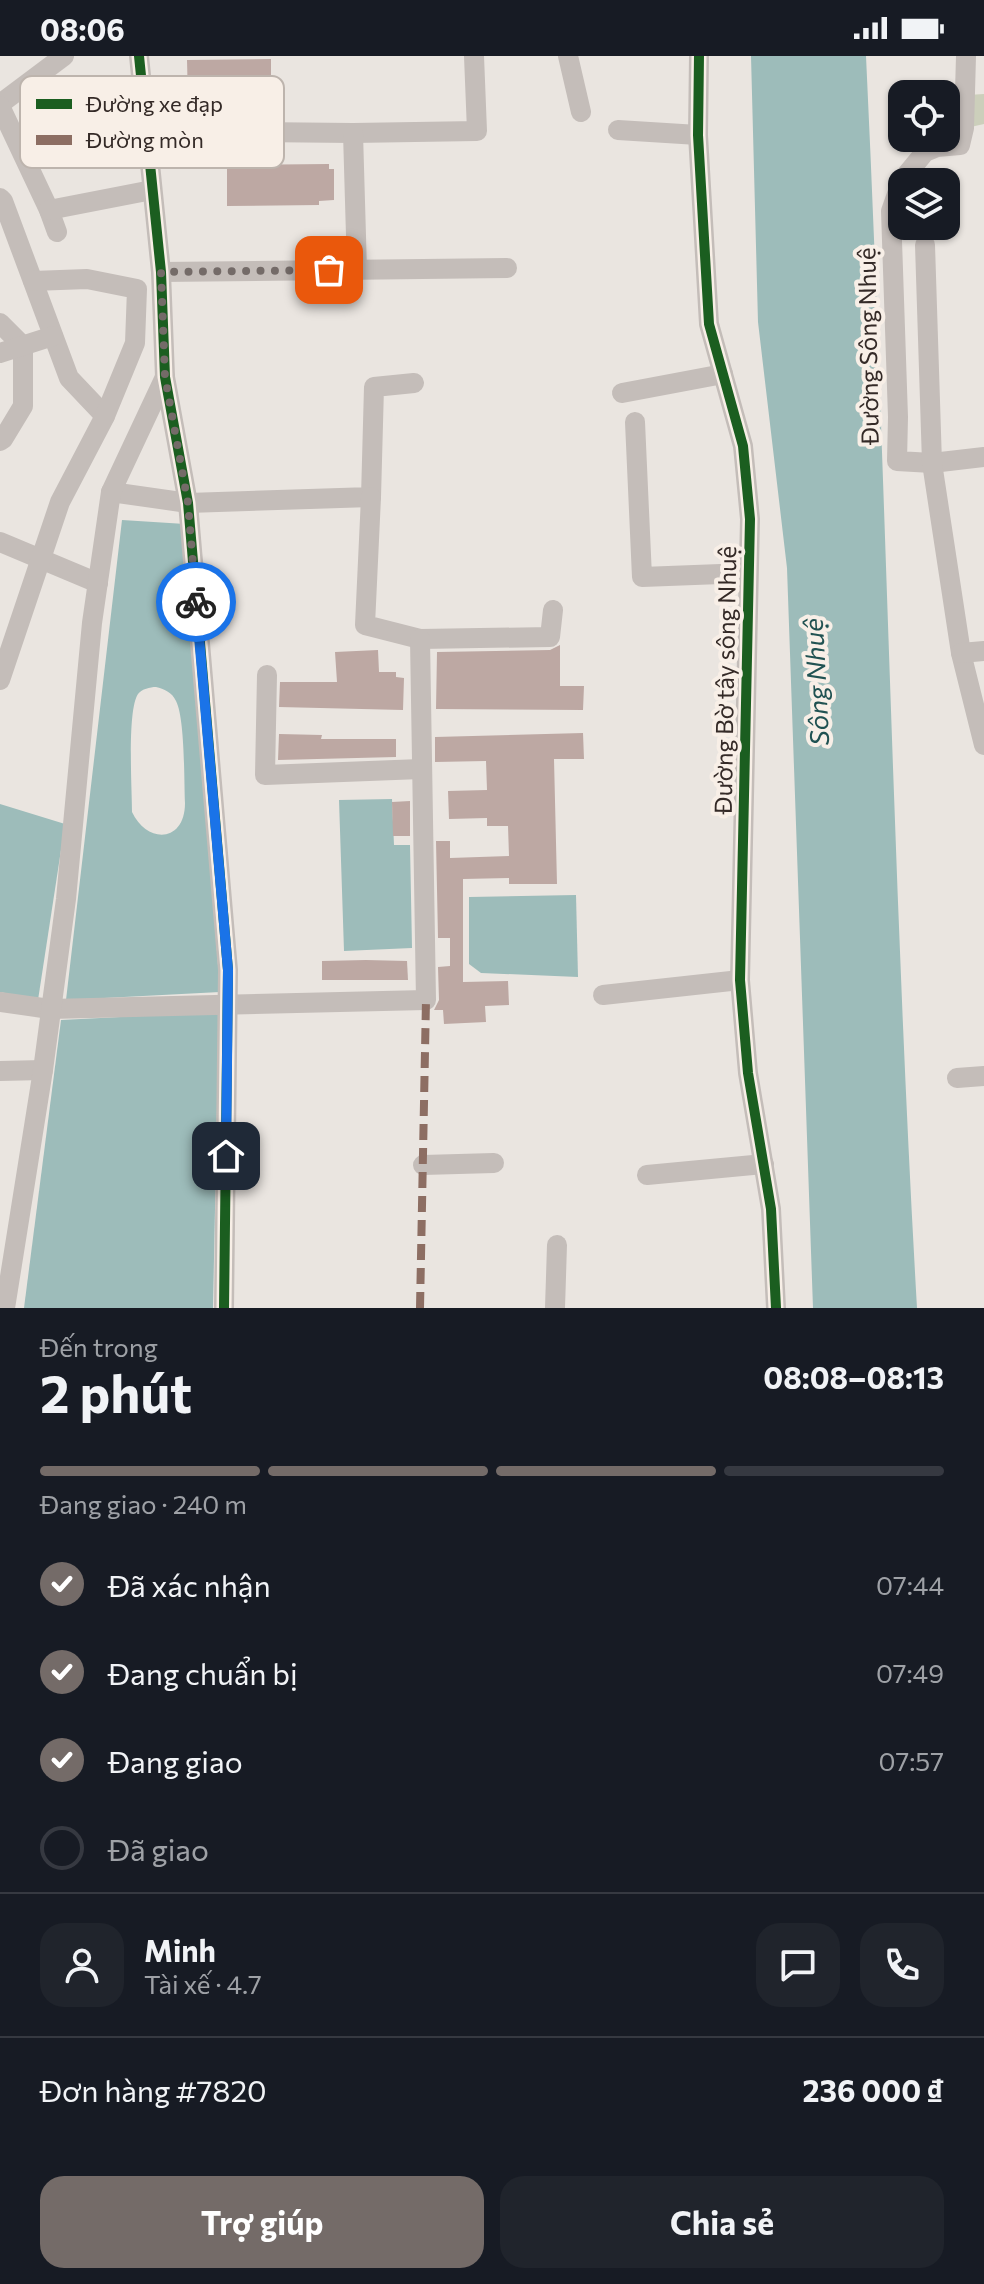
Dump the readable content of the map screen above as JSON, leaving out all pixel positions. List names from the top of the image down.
{
  "streets": {
    "street": ["Đường Sông Nhuệ", "Đường Bờ tây sông Nhuệ"]
  },
  "water": ["Sông Nhuệ"],
  "legend": ["Đường xe đạp", "Đường mòn"],
  "page": {
    "status": "08:06",
    "heading": ["2 phút", "Đến trong", "08:08–08:13"],
    "panel": [
      "Minh",
      "Tài xế · 4.7",
      "Đơn hàng #7820",
      "236 000 ₫"
    ],
    "bar": "Đang giao · 240 m",
    "list": [
      ["Đã xác nhận", "07:44"],
      ["Đang chuẩn bị", "07:49"],
      ["Đang giao", "07:57"],
      "Đã giao"
    ],
    "buttons": ["Trợ giúp", "Chia sẻ"]
  }
}
